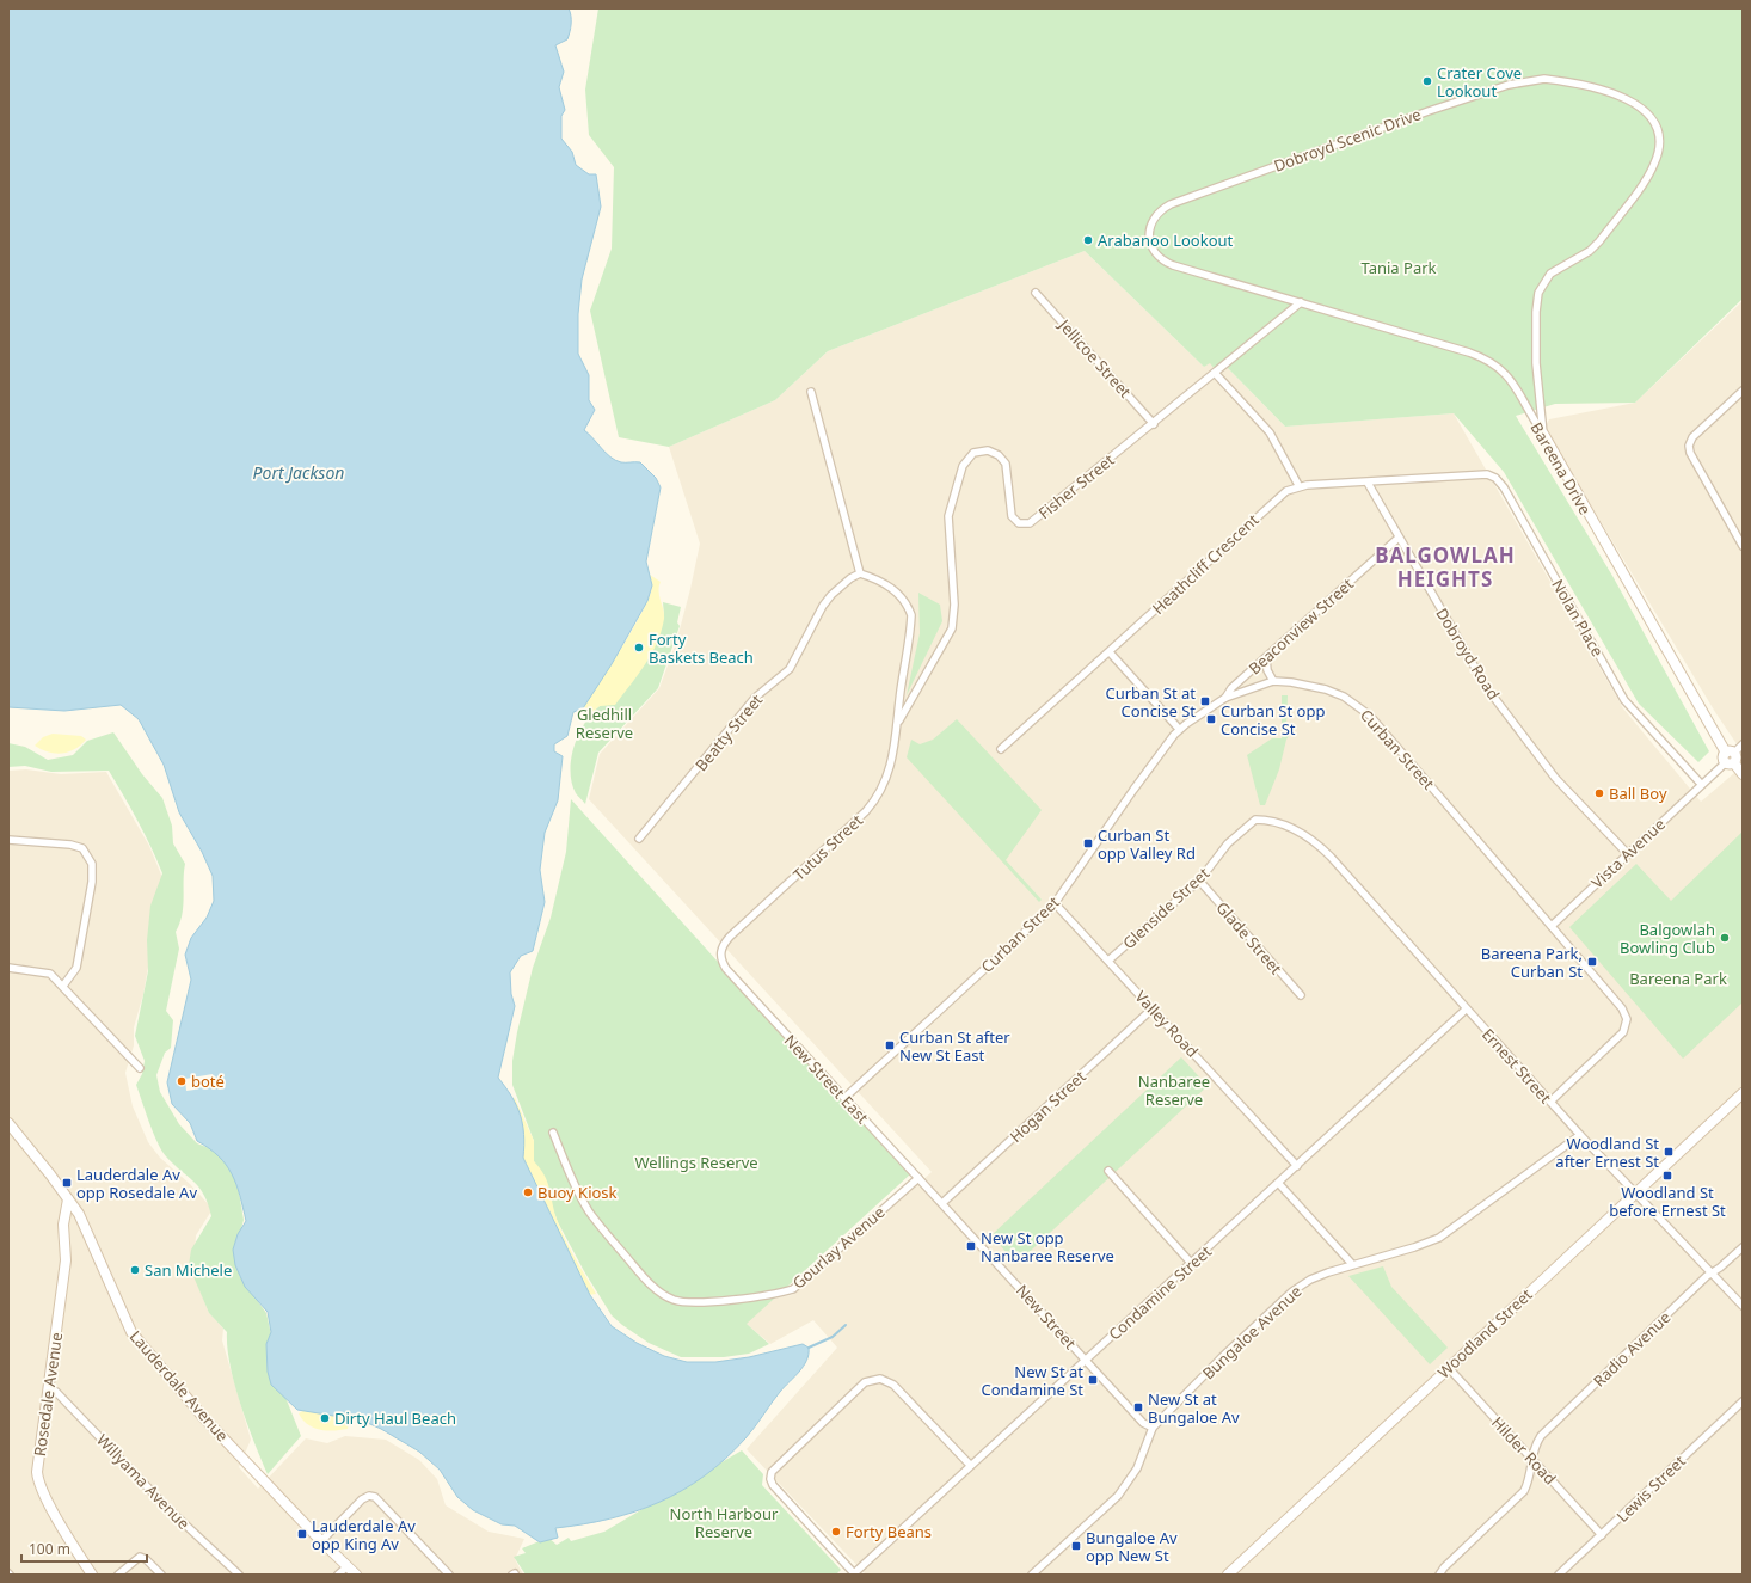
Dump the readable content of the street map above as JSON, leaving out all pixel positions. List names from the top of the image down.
{
  "streets": {
    "street": [
      "Dobroyd Scenic Drive",
      "Jellicoe Street",
      "Bareena Drive",
      "Fisher Street",
      "Heathcliff Crescent",
      "Nolan Place",
      "Beaconview Street",
      "Dobroyd Road",
      "Beatty Street",
      "Curban Street",
      "Tutus Street",
      "Vista Avenue",
      "Glenside Street",
      "Glade Street",
      "Valley Road",
      "Ernest Street",
      "New Street East",
      "Hogan Street",
      "Gourlay Avenue",
      "Condamine Street",
      "New Street",
      "Bungaloe Avenue",
      "Woodland Street",
      "Radio Avenue",
      "Lauderdale Avenue",
      "Rosedale Avenue",
      "Hilder Road",
      "Willyama Avenue",
      "Lewis Street"
    ]
  },
  "crossings": [
    ["Dobroyd Scenic Drive", "Bareena Drive"],
    ["Dobroyd Scenic Drive", "Fisher Street"],
    ["Jellicoe Street", "Fisher Street"],
    ["Bareena Drive", "Fisher Street"],
    ["Bareena Drive", "Vista Avenue"],
    ["Fisher Street", "Tutus Street"],
    ["Heathcliff Crescent", "Nolan Place"],
    ["Heathcliff Crescent", "Dobroyd Road"],
    ["Nolan Place", "Vista Avenue"],
    ["Beaconview Street", "Dobroyd Road"],
    ["Beaconview Street", "Curban Street"],
    ["Dobroyd Road", "Vista Avenue"],
    ["Curban Street", "Vista Avenue"],
    ["Curban Street", "Valley Road"],
    ["Curban Street", "Ernest Street"],
    ["Curban Street", "New Street East"],
    ["Tutus Street", "New Street East"],
    ["Glenside Street", "Glade Street"],
    ["Glenside Street", "Valley Road"],
    ["Glenside Street", "Ernest Street"],
    ["Valley Road", "Hogan Street"],
    ["Valley Road", "Condamine Street"],
    ["Ernest Street", "Condamine Street"],
    ["Ernest Street", "Bungaloe Avenue"],
    ["Ernest Street", "Woodland Street"],
    ["Ernest Street", "Radio Avenue"],
    ["New Street East", "Hogan Street"],
    ["New Street East", "Gourlay Avenue"],
    ["New Street East", "New Street"],
    ["Hogan Street", "New Street"],
    ["Condamine Street", "New Street"],
    ["New Street", "Bungaloe Avenue"],
    ["Woodland Street", "Hilder Road"],
    ["Radio Avenue", "Hilder Road"],
    ["Lauderdale Avenue", "Rosedale Avenue"],
    ["Rosedale Avenue", "Willyama Avenue"],
    ["Hilder Road", "Lewis Street"]
  ],
  "districts": ["BALGOWLAH HEIGHTS"],
  "water": ["Port Jackson"],
  "parks": [
    "Tania Park",
    "Gledhill Reserve",
    "Bareena Park",
    "Nanbaree Reserve",
    "Wellings Reserve",
    "North Harbour Reserve"
  ],
  "places": {
    "other": [
      "Crater Cove Lookout",
      "Arabanoo Lookout",
      "Forty Baskets Beach",
      "Ball Boy",
      "Balgowlah Bowling Club",
      "boté",
      "Buoy Kiosk",
      "San Michele",
      "Dirty Haul Beach",
      "Forty Beans"
    ],
    "transit": [
      "Curban St at Concise St",
      "Curban St opp Concise St",
      "Curban St opp Valley Rd",
      "Bareena Park, Curban St",
      "Curban St after New St East",
      "Woodland St after Ernest St",
      "Woodland St before Ernest St",
      "Lauderdale Av opp Rosedale Av",
      "New St opp Nanbaree Reserve",
      "New St at Condamine St",
      "New St at Bungaloe Av",
      "Lauderdale Av opp King Av",
      "Bungaloe Av opp New St"
    ]
  },
  "scale_bar": "100 m"
}
